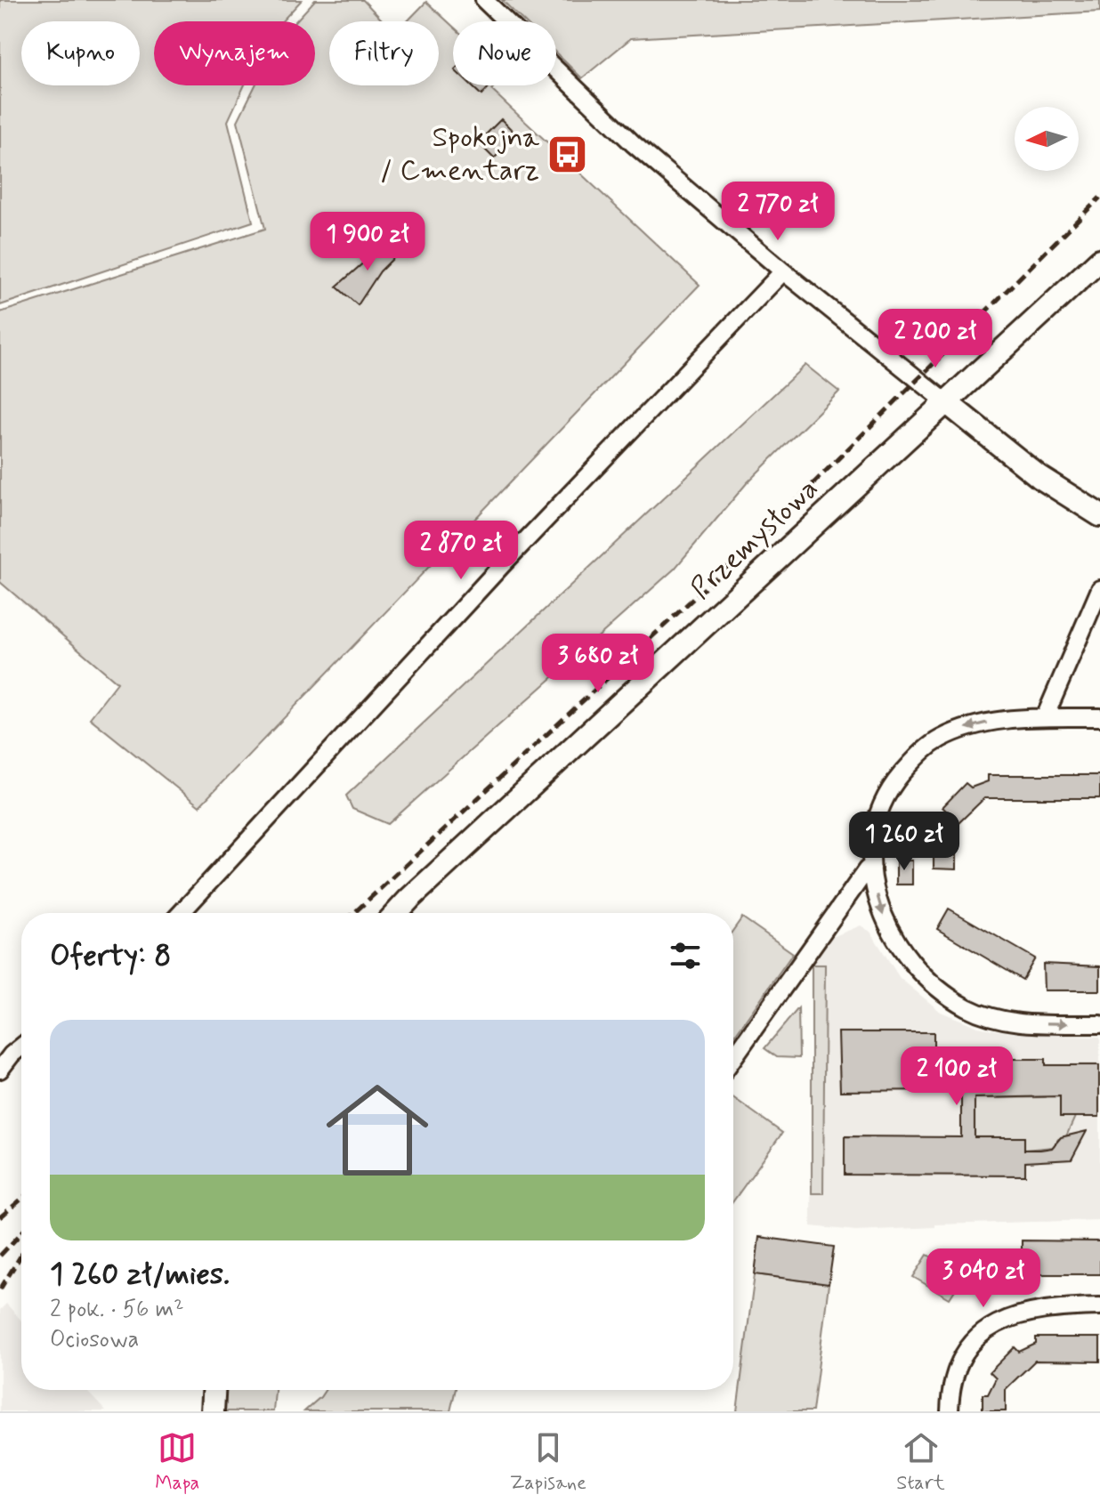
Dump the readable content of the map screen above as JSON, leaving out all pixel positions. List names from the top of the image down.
{
  "streets": {
    "street": ["Przemysłowa"]
  },
  "places": {
    "bus stop": ["Spokojna / Cmentarz"]
  },
  "north": "left",
  "page": {
    "chip": [
      "Kupno",
      "Wynajem",
      "Filtry",
      "Nowe"
    ],
    "price": [
      "2 770 zł",
      "1 900 zł",
      "2 200 zł",
      "2 870 zł",
      "3 680 zł",
      "1 260 zł",
      "2 100 zł",
      "3 040 zł"
    ],
    "heading": "Oferty: 8",
    "list": [
      {
        "name": "1 260 zł/mies.",
        "note": "2 pok. · 56 m² · Ociosowa"
      }
    ],
    "tabs": ["Mapa", "Zapisane", "Start"]
  }
}
